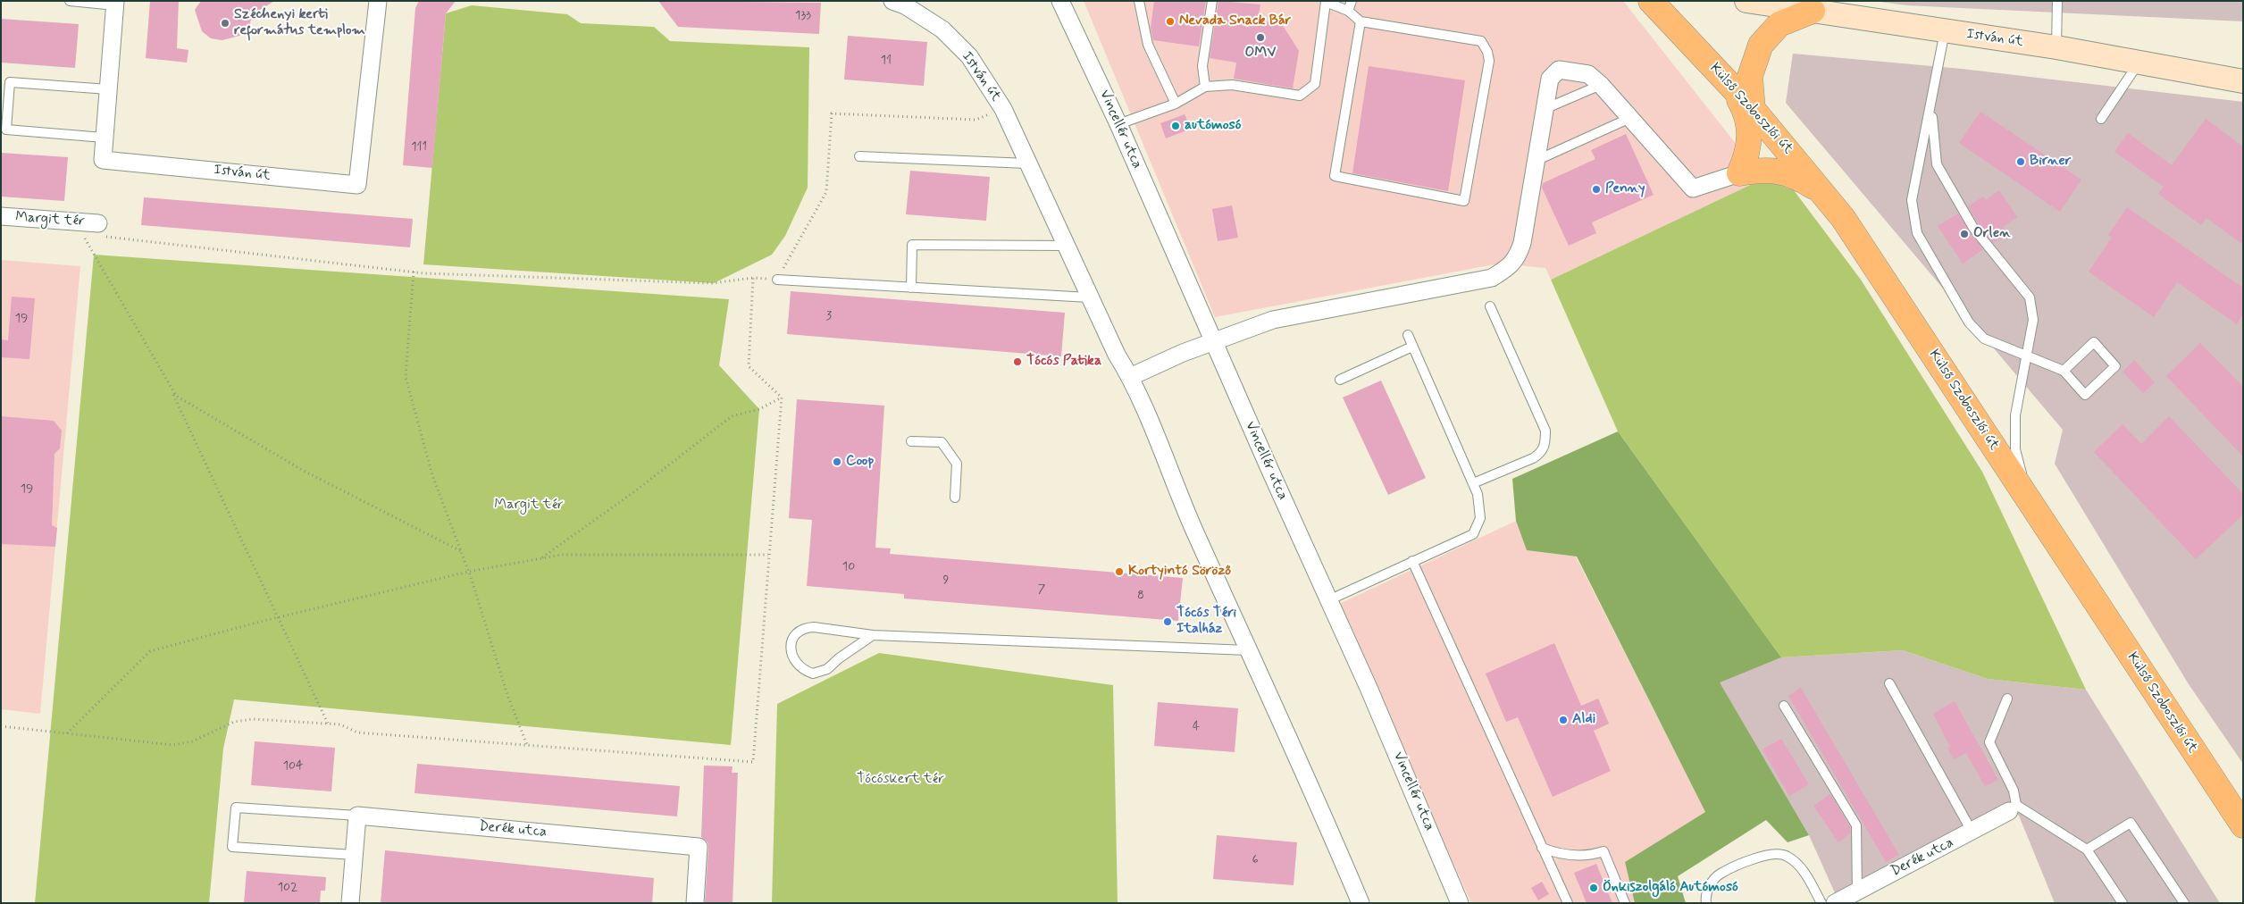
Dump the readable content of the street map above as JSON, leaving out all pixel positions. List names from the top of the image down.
{
  "streets": {
    "main road": ["Külső Szoboszlói út"],
    "street": [
      "István út",
      "Vincellér utca",
      "Margit tér",
      "Derék utca"
    ]
  },
  "parks": ["Margit tér", "Tócóskert tér"],
  "places": [
    "Nevada Snack Bár",
    "Széchenyi kerti református templom",
    "OMV",
    "autómosó",
    "Birner",
    "Penny",
    "Orlen",
    "Tócós Patika",
    "Coop",
    "Kortyintó Söröző",
    "Tócós Téri Italház",
    "Aldi",
    "Önkiszolgáló Autómosó"
  ],
  "house_numbers": [
    "133",
    "11",
    "111",
    "3",
    "19",
    "19",
    "10",
    "9",
    "7",
    "8",
    "4",
    "104",
    "6",
    "102"
  ]
}
